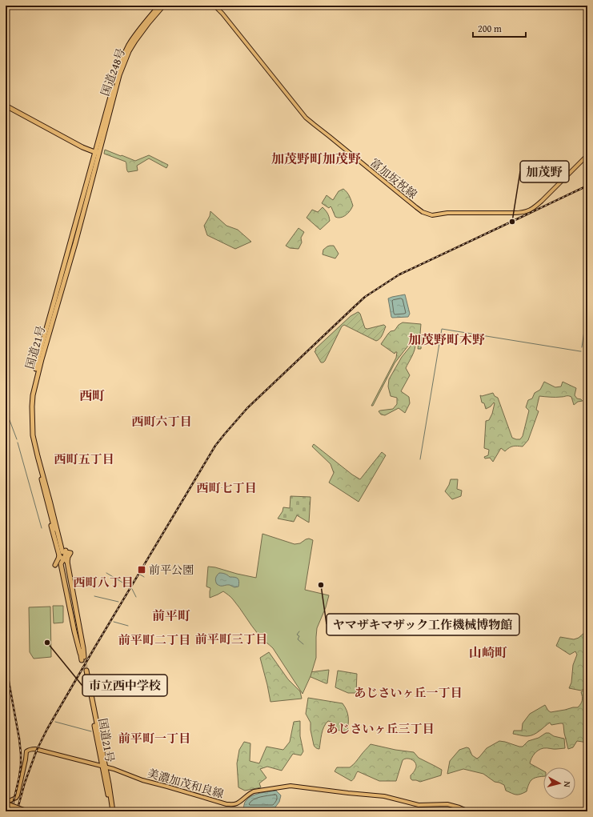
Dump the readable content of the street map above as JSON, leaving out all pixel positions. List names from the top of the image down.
{
  "streets": {
    "highway": ["国道248号", "国道21号"],
    "main road": ["富加坂祝線", "美濃加茂和良線"]
  },
  "crossings": [
    ["国道248号", "国道21号"],
    ["国道21号", "美濃加茂和良線"]
  ],
  "districts": [
    "加茂野町加茂野",
    "加茂野町木野",
    "西町",
    "西町六丁目",
    "西町五丁目",
    "西町七丁目",
    "西町八丁目",
    "前平町",
    "前平町三丁目",
    "前平町二丁目",
    "山崎町",
    "あじさいヶ丘一丁目",
    "あじさいヶ丘三丁目",
    "前平町一丁目"
  ],
  "places": {
    "other": ["加茂野", "ヤマザキマザック工作機械博物館", "市立西中学校"],
    "transit": ["前平公園"]
  },
  "scale_bar": "200 m",
  "north": "right"
}
